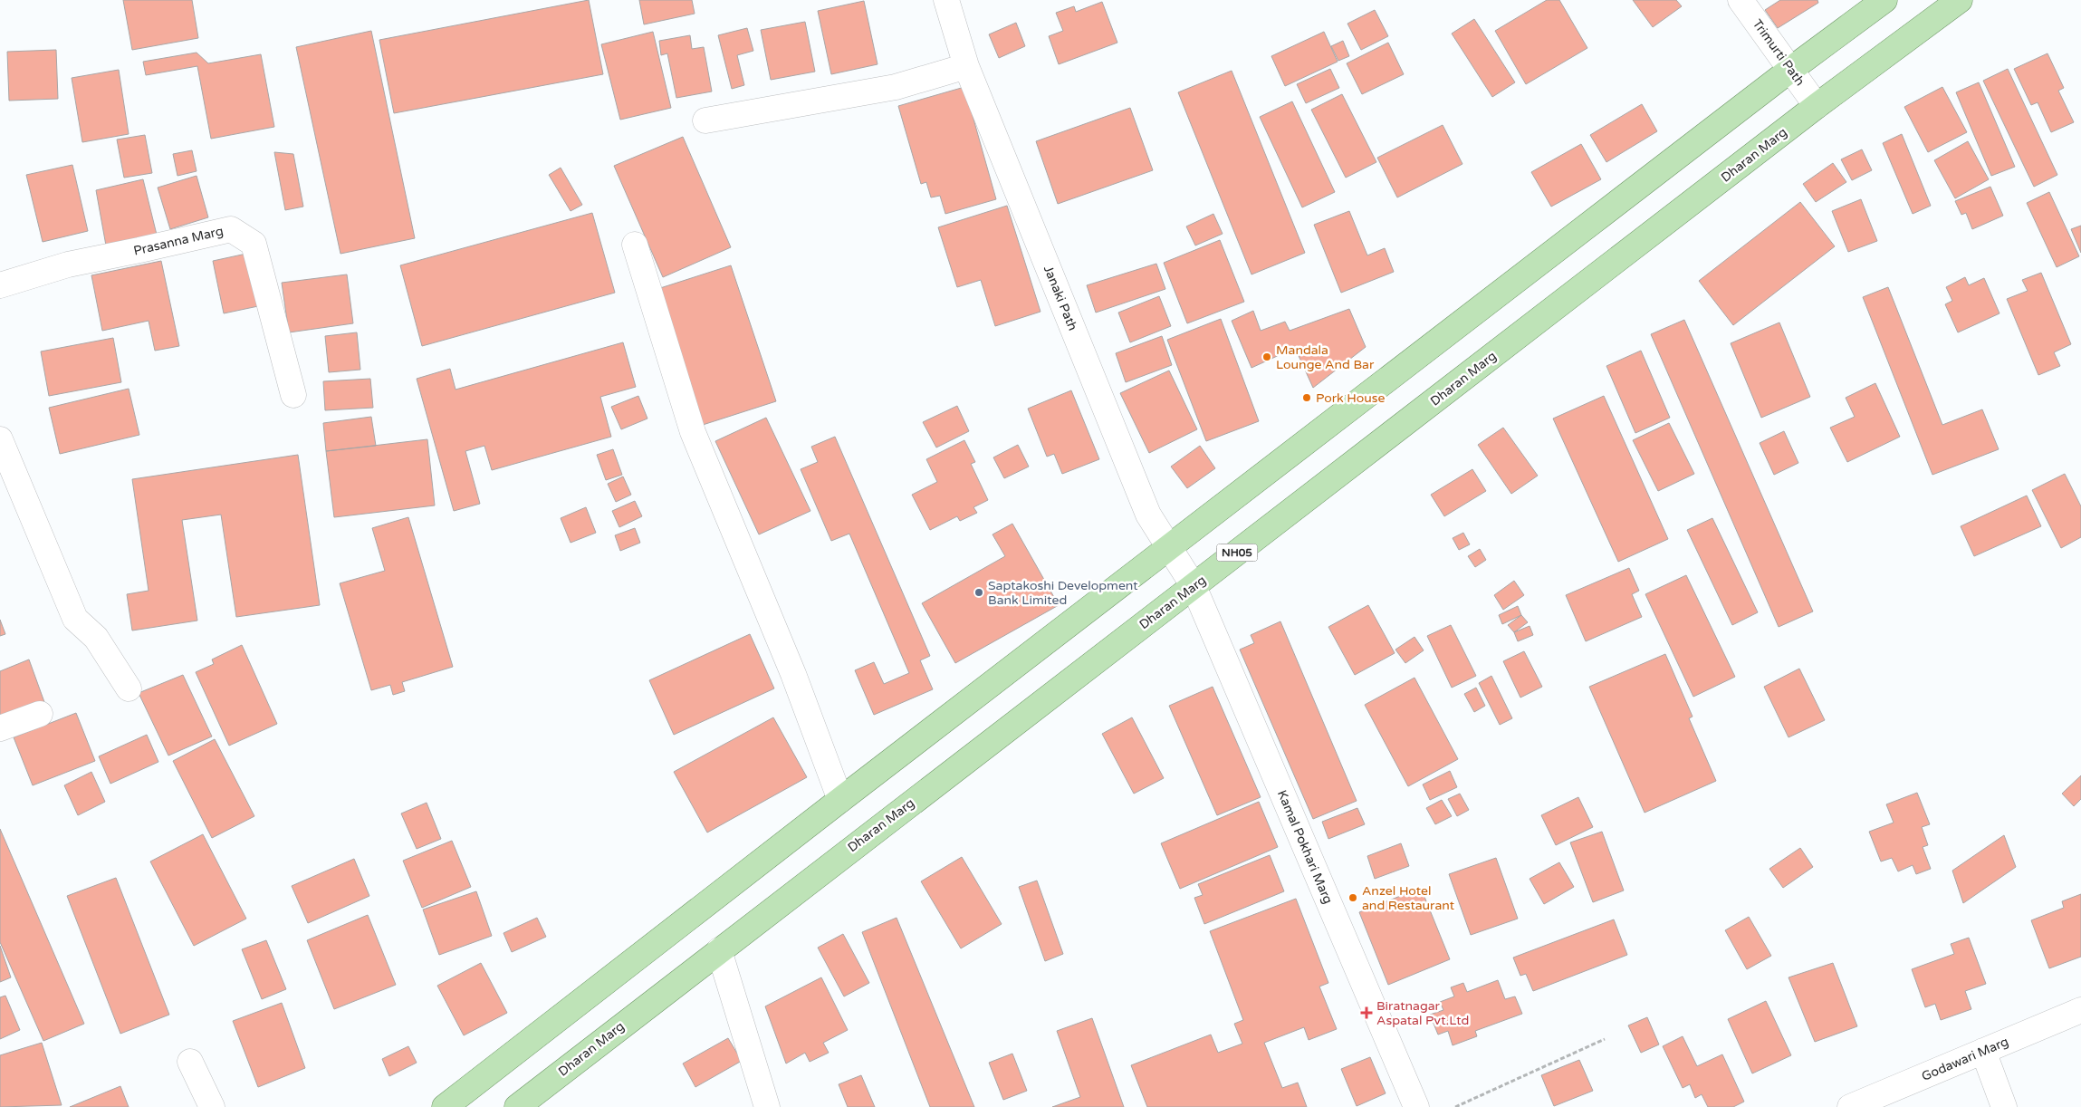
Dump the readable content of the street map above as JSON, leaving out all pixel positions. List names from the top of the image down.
{
  "streets": {
    "main road": ["Dharan Marg", "NH05"],
    "street": [
      "Trimurti Path",
      "Prasanna Marg",
      "Janaki Path",
      "Kamal Pokhari Marg",
      "Godawari Marg"
    ]
  },
  "crossings": [
    ["Trimurti Path", "Dharan Marg"],
    ["Dharan Marg", "Janaki Path"],
    ["Dharan Marg", "Kamal Pokhari Marg"],
    ["Janaki Path", "Kamal Pokhari Marg"]
  ],
  "places": {
    "other": [
      "Mandala Lounge And Bar",
      "Pork House",
      "Saptakoshi Development Bank Limited",
      "Anzel Hotel and Restaurant"
    ],
    "health": ["Biratnagar Aspatal Pvt.Ltd"]
  }
}
